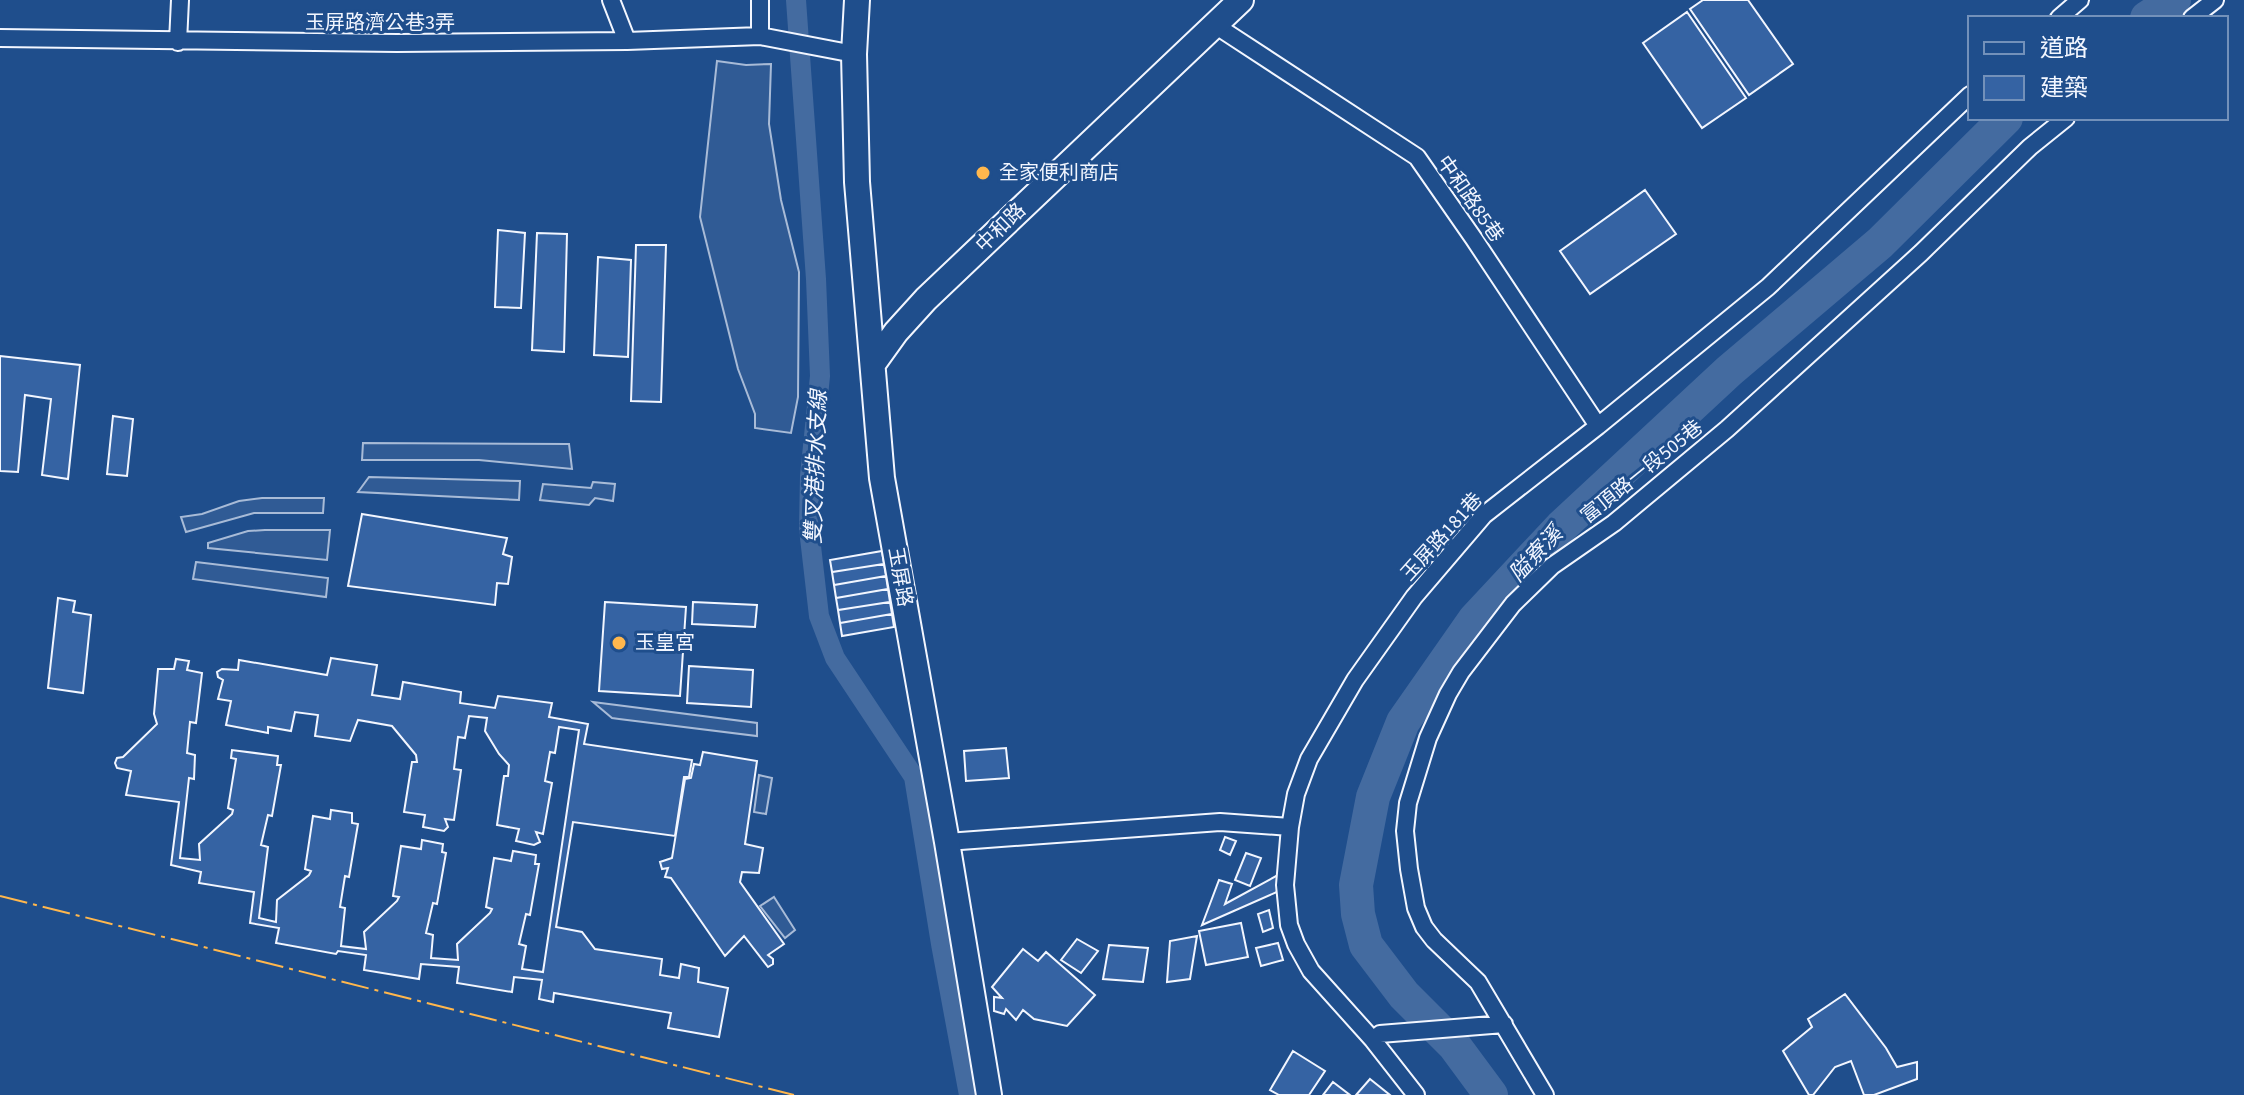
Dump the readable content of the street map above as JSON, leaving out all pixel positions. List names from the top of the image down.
{
  "streets": {
    "street": [
      "玉屏路濟公巷3弄",
      "中和路85巷",
      "中和路",
      "富頂路一段505巷",
      "玉屏路181巷",
      "玉屏路"
    ]
  },
  "crossings": [
    ["中和路85巷", "中和路"],
    ["中和路85巷", "玉屏路181巷"],
    ["中和路", "玉屏路"]
  ],
  "water": ["雙叉港排水支線", "隘寮溪"],
  "places": ["全家便利商店", "玉皇宮"],
  "legend": ["道路", "建築"]
}
